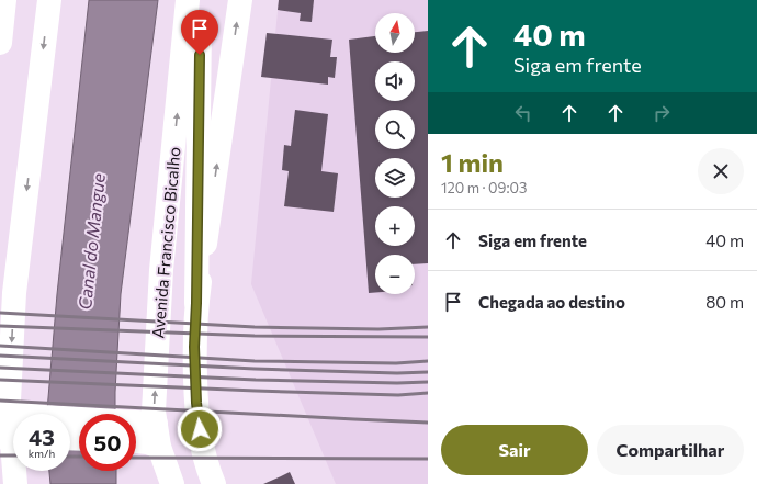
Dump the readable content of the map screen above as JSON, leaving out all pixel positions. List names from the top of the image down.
{
  "streets": {
    "main road": ["Avenida Francisco Bicalho"]
  },
  "water": ["Canal do Mangue"],
  "north": "top",
  "page": {
    "turn": ["40 m", "Siga em frente"],
    "map_buttons": ["+", "−"],
    "heading": ["1 min", "120 m · 09:03"],
    "list": [
      {
        "name": "Siga em frente",
        "value": "40 m"
      },
      {
        "name": "Chegada ao destino",
        "value": "80 m"
      }
    ],
    "speed": "43 km/h",
    "limit": "50",
    "buttons": ["Sair", "Compartilhar"]
  }
}
